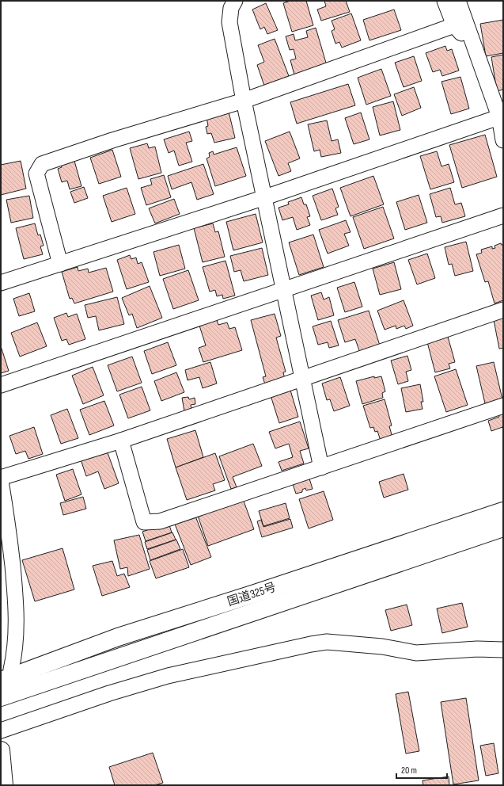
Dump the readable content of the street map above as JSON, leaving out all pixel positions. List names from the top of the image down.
{
  "streets": {
    "main road": ["国道325号"]
  },
  "scale_bar": "20 m"
}
